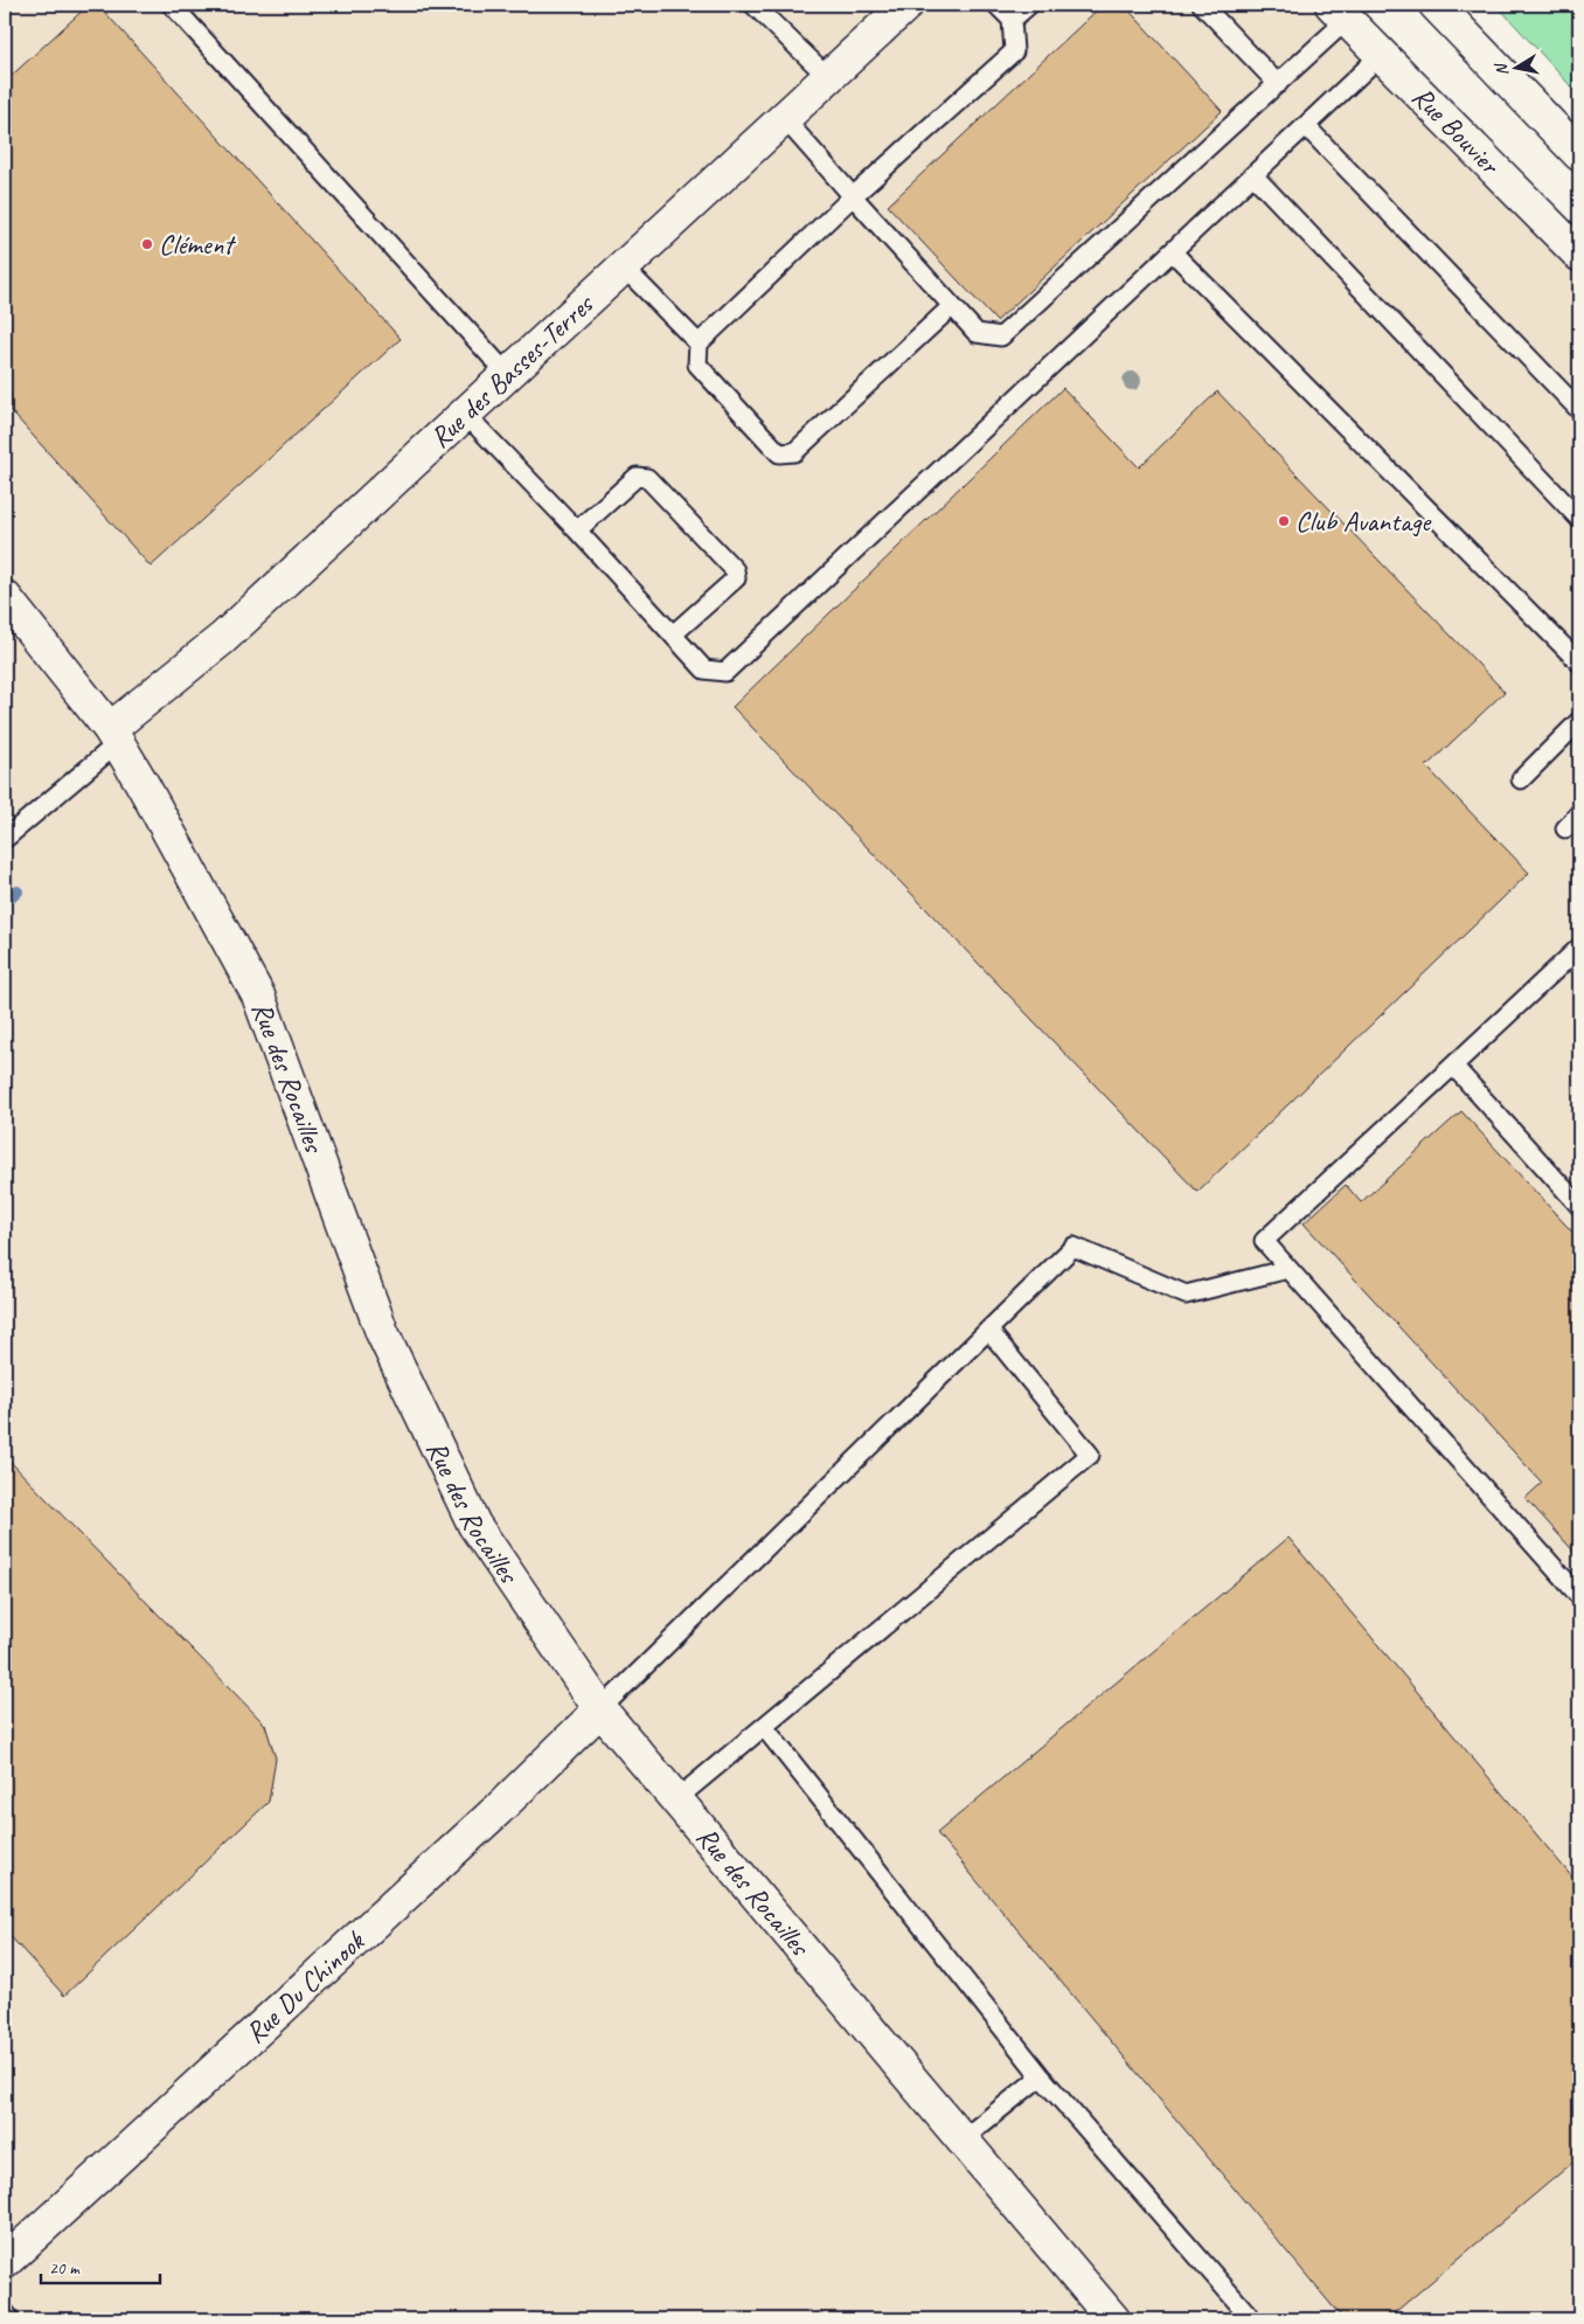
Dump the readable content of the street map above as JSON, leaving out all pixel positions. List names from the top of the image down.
{
  "streets": {
    "street": [
      "Rue Bouvier",
      "Rue des Basses-Terres",
      "Rue des Rocailles",
      "Rue Du Chinook"
    ]
  },
  "crossings": [
    ["Rue des Basses-Terres", "Rue des Rocailles"],
    ["Rue des Rocailles", "Rue Du Chinook"]
  ],
  "places": ["Clément", "Club Avantage"],
  "scale_bar": "20 m",
  "north": "left"
}
